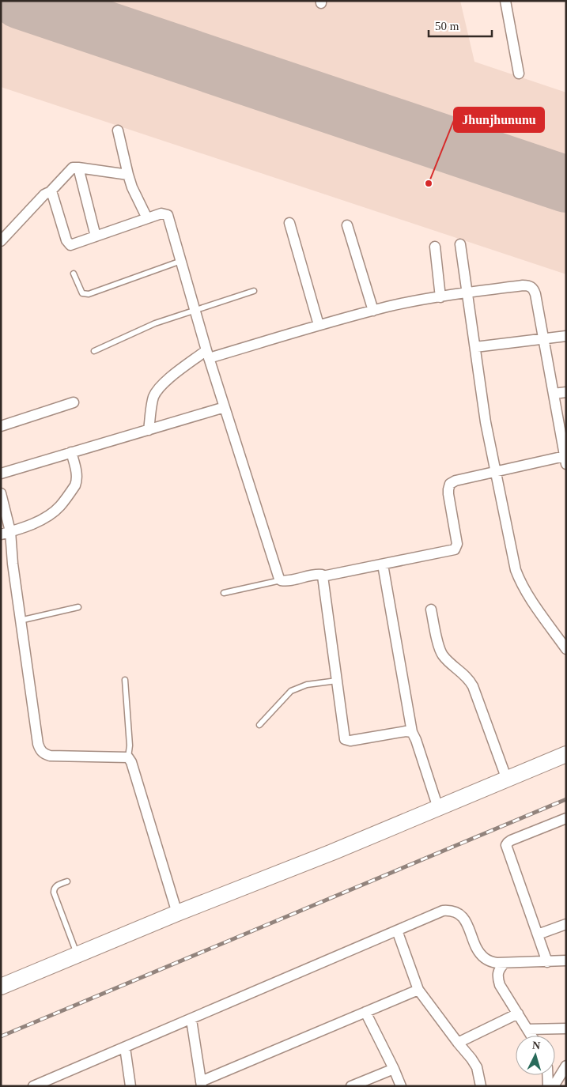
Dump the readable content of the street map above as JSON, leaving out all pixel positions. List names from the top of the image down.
{
  "places": ["Jhunjhununu"],
  "scale_bar": "50 m",
  "north": "top"
}
